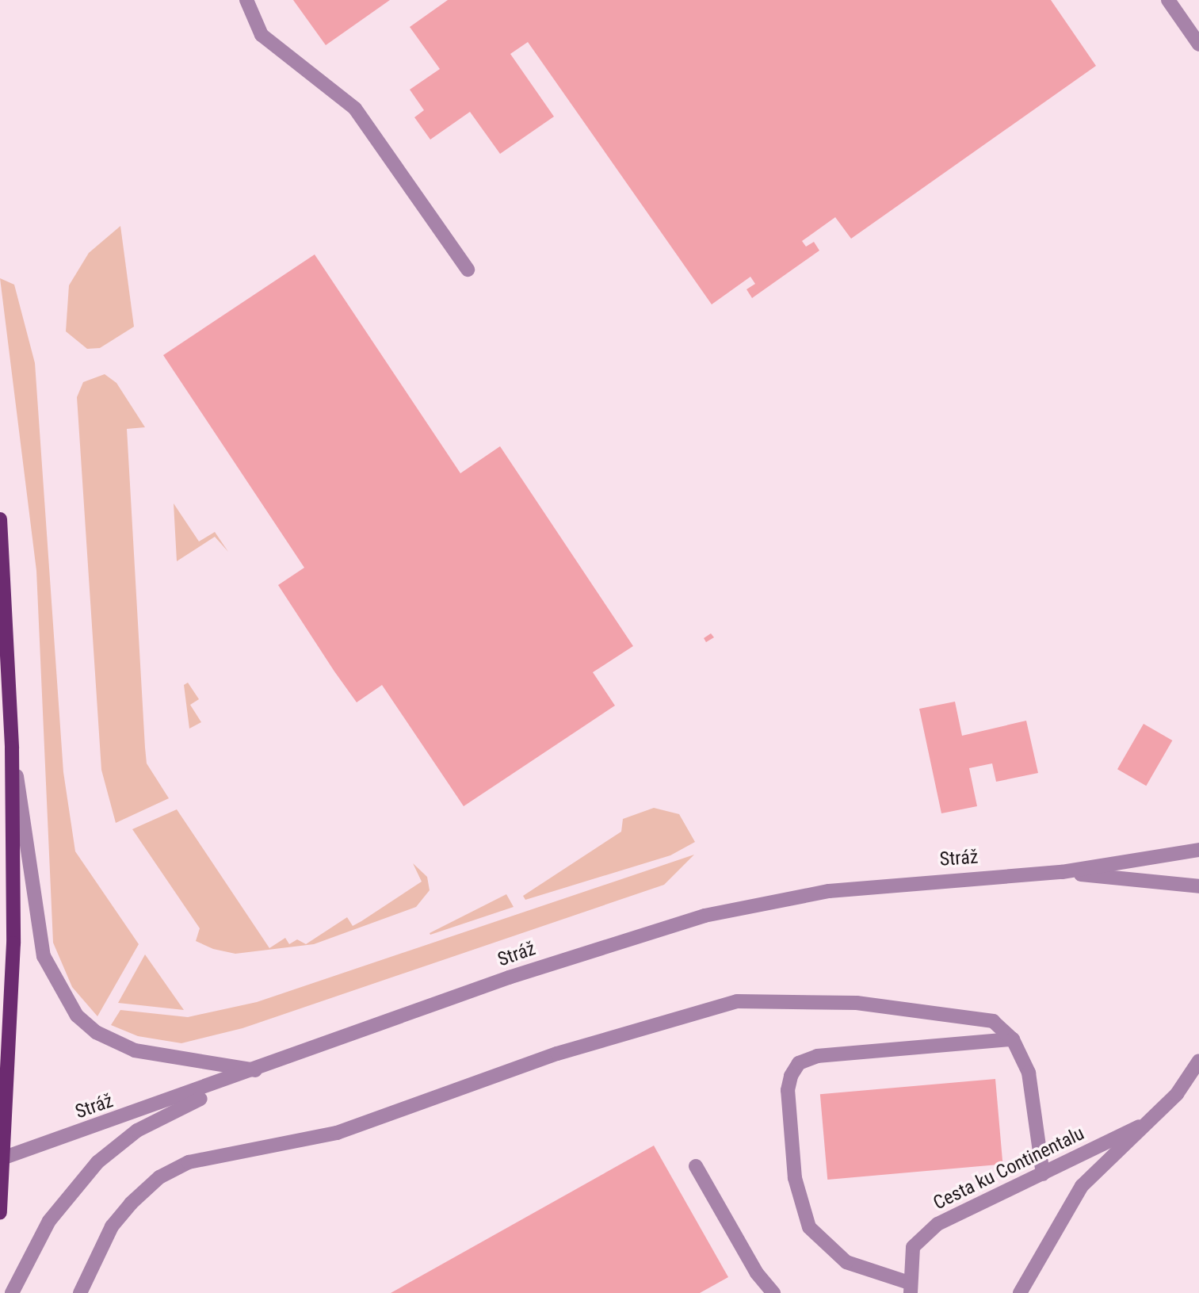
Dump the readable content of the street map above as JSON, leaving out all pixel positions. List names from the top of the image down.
{
  "streets": {
    "street": ["Stráž", "Cesta ku Continentalu"]
  }
}
